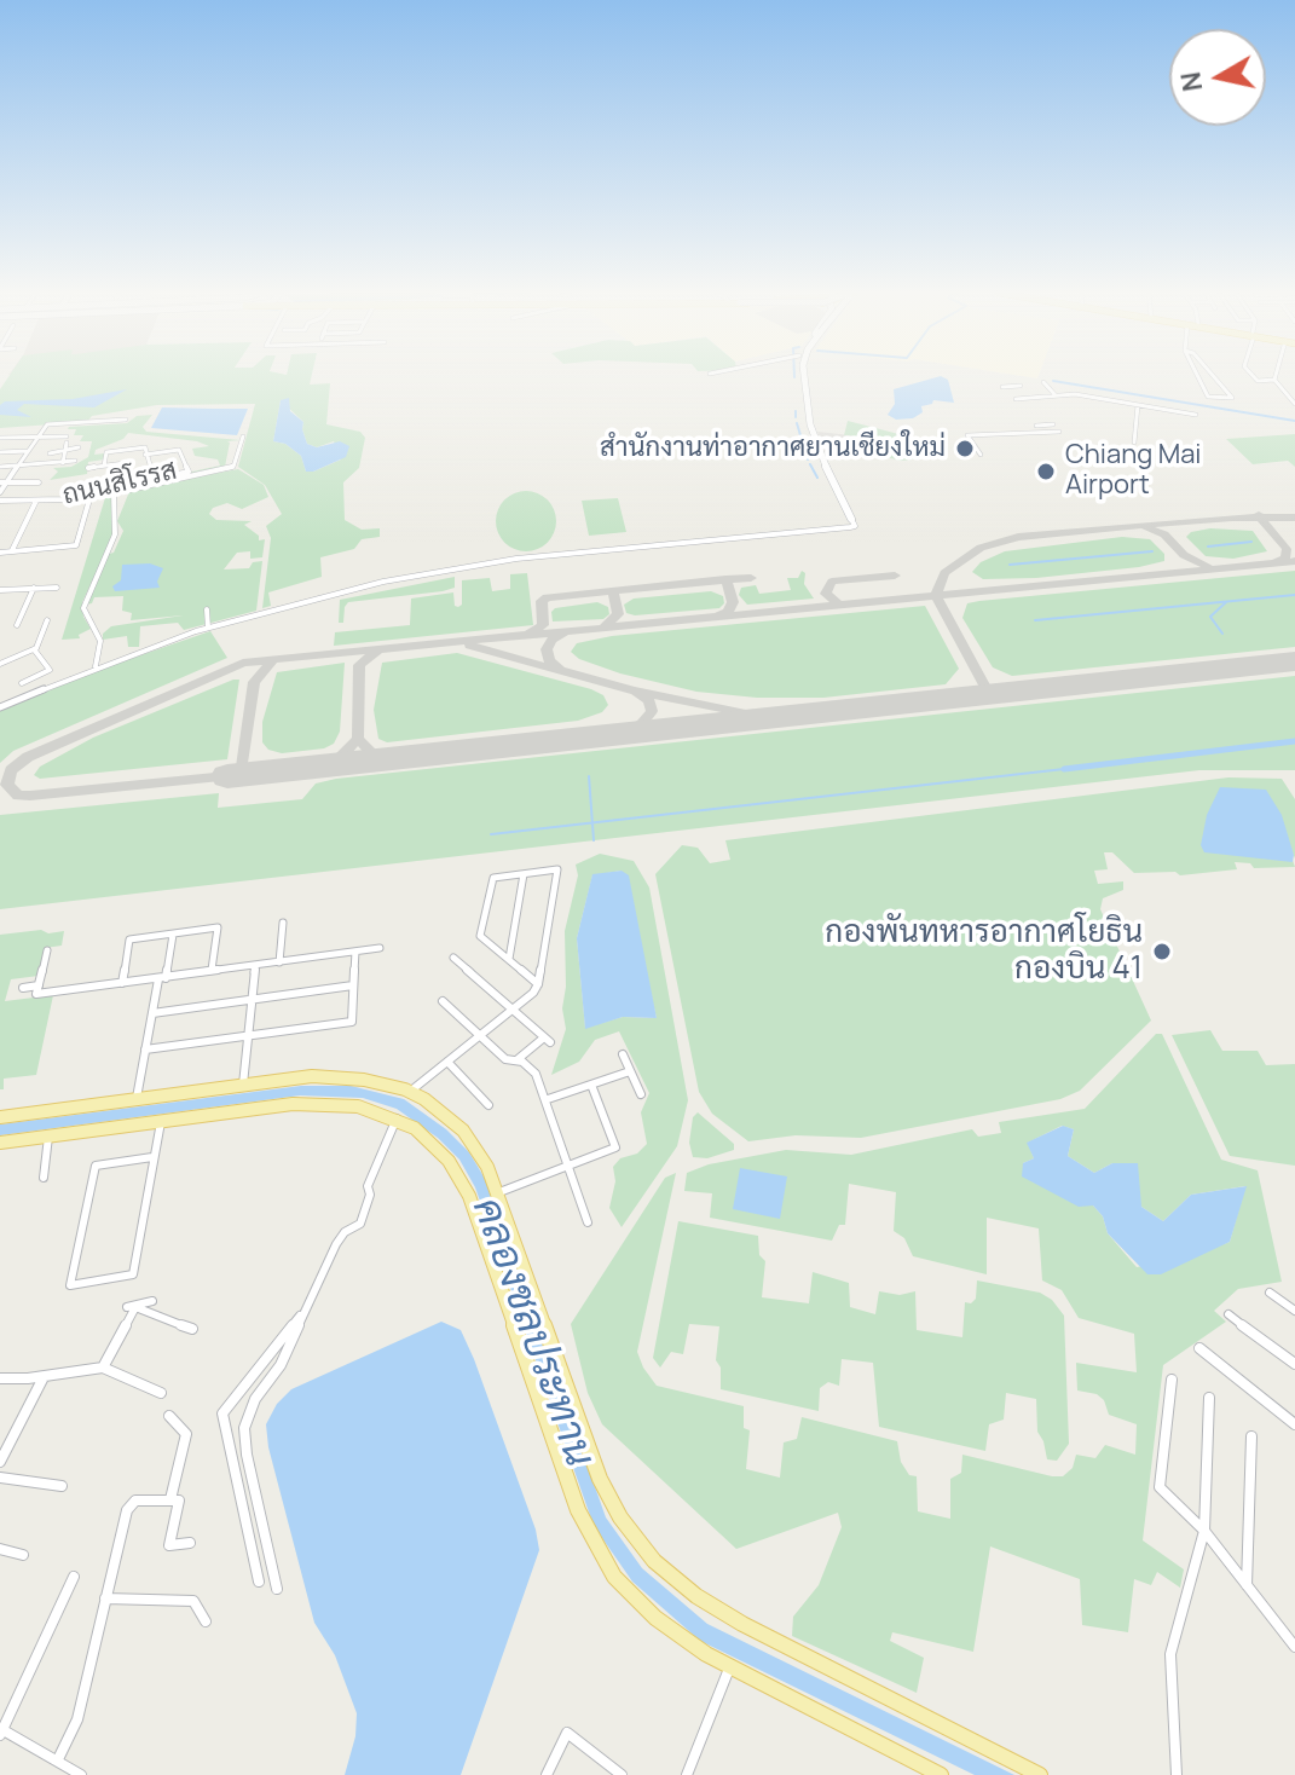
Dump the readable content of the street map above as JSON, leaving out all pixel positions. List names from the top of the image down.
{
  "streets": {
    "street": ["ถนนสิโรรส"]
  },
  "water": ["คลองชลประทาน"],
  "places": ["สำนักงานท่าอากาศยานเชียงใหม่", "Chiang Mai Airport", "กองพันทหารอากาศโยธิน กองบิน 41"],
  "north": "left"
}
